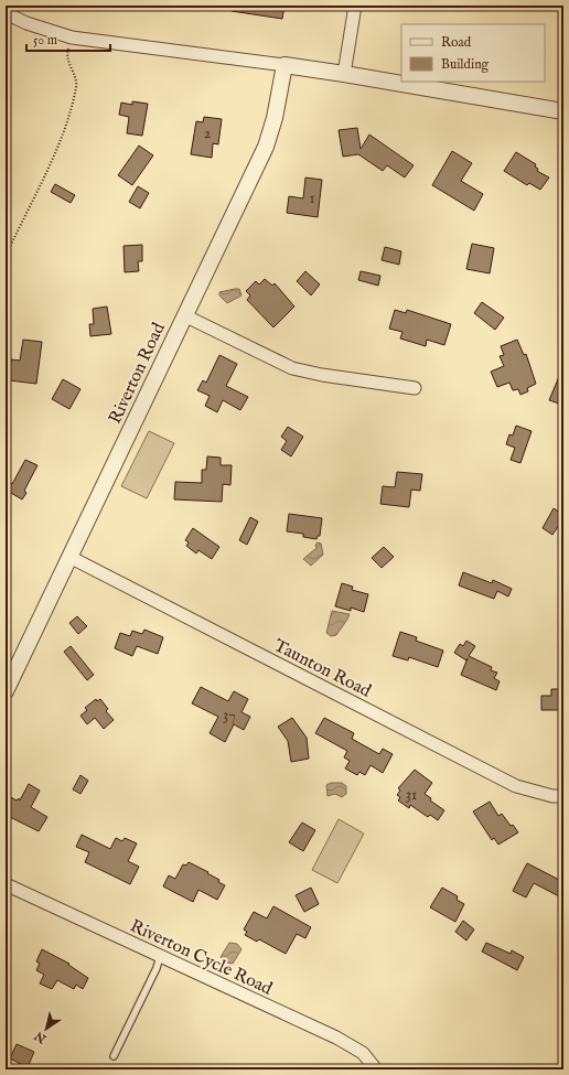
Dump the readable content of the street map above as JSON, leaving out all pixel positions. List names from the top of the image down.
{
  "streets": {
    "street": ["Riverton Road", "Taunton Road", "Riverton Cycle Road"]
  },
  "crossings": [
    ["Riverton Road", "Taunton Road"]
  ],
  "house_numbers": [
    "2",
    "1",
    "37",
    "31"
  ],
  "legend": ["Road", "Building"],
  "scale_bar": "50 m",
  "north": "bottom left"
}
